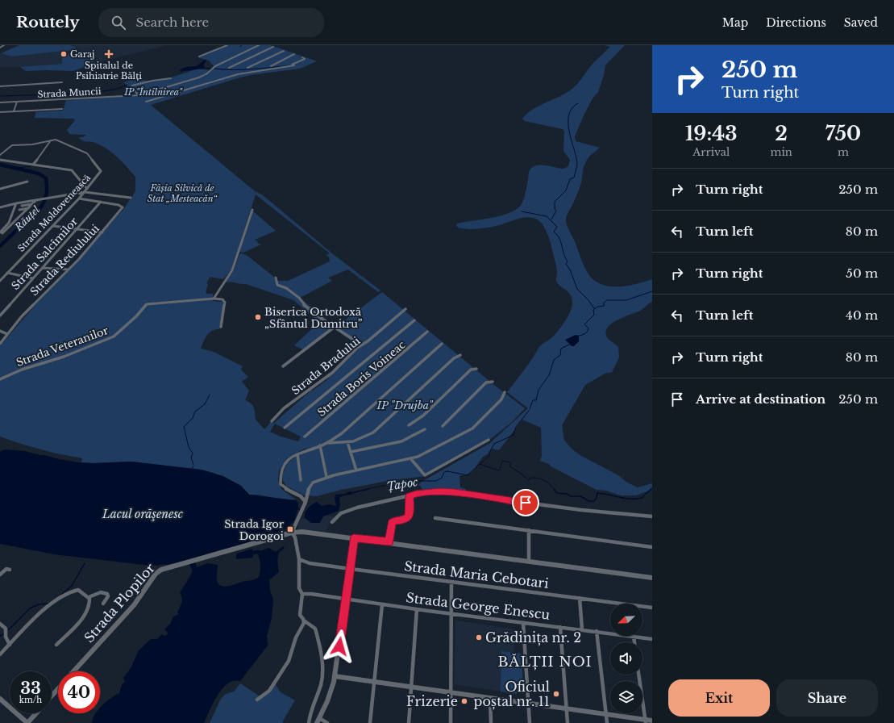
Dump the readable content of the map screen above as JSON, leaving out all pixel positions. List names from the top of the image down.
{
  "streets": {
    "street": [
      "Strada Muncii",
      "Strada Moldovenească",
      "Strada Salcîmilor",
      "Strada Rediulului",
      "Strada Veteranilor",
      "Strada Bradului",
      "Strada Boris Voineac",
      "Strada Maria Cebotari",
      "Strada Plopilor",
      "Strada George Enescu"
    ]
  },
  "crossings": [
    ["Strada Moldovenească", "Strada Rediulului"],
    ["Strada Salcîmilor", "Strada Rediulului"]
  ],
  "districts": ["BĂLȚII NOI"],
  "water": ["Răuțel", "Țapoc", "Lacul orăşenesc"],
  "parks": ["IP \"Întîlnirea\"", "Fâșia Silvică de Stat „Mesteacăn“", "IP \"Drujba\""],
  "places": {
    "other": [
      "Garaj",
      "Biserica Ortodoxă „Sfântul Dumitru”",
      "Grădinița nr. 2",
      "Oficiul poștal nr. 11",
      "Frizerie"
    ],
    "health": ["Spitalul de Psihiatrie Bălți"],
    "transit": ["Strada Igor Dorogoi"]
  },
  "north": "bottom left",
  "page": {
    "header": "Routely",
    "search": "Search here",
    "nav": ["Map", "Directions", "Saved"],
    "turn": ["250 m", "Turn right"],
    "eta": [
      "19:43",
      "Arrival",
      "2",
      "min",
      "750",
      "m"
    ],
    "list": [
      {
        "name": "Turn right",
        "value": "250 m"
      },
      {
        "name": "Turn left",
        "value": "80 m"
      },
      {
        "name": "Turn right",
        "value": "50 m"
      },
      {
        "name": "Turn left",
        "value": "40 m"
      },
      {
        "name": "Turn right",
        "value": "80 m"
      },
      {
        "name": "Arrive at destination",
        "value": "250 m"
      }
    ],
    "speed": "33 km/h",
    "limit": "40",
    "buttons": ["Exit", "Share"]
  }
}
